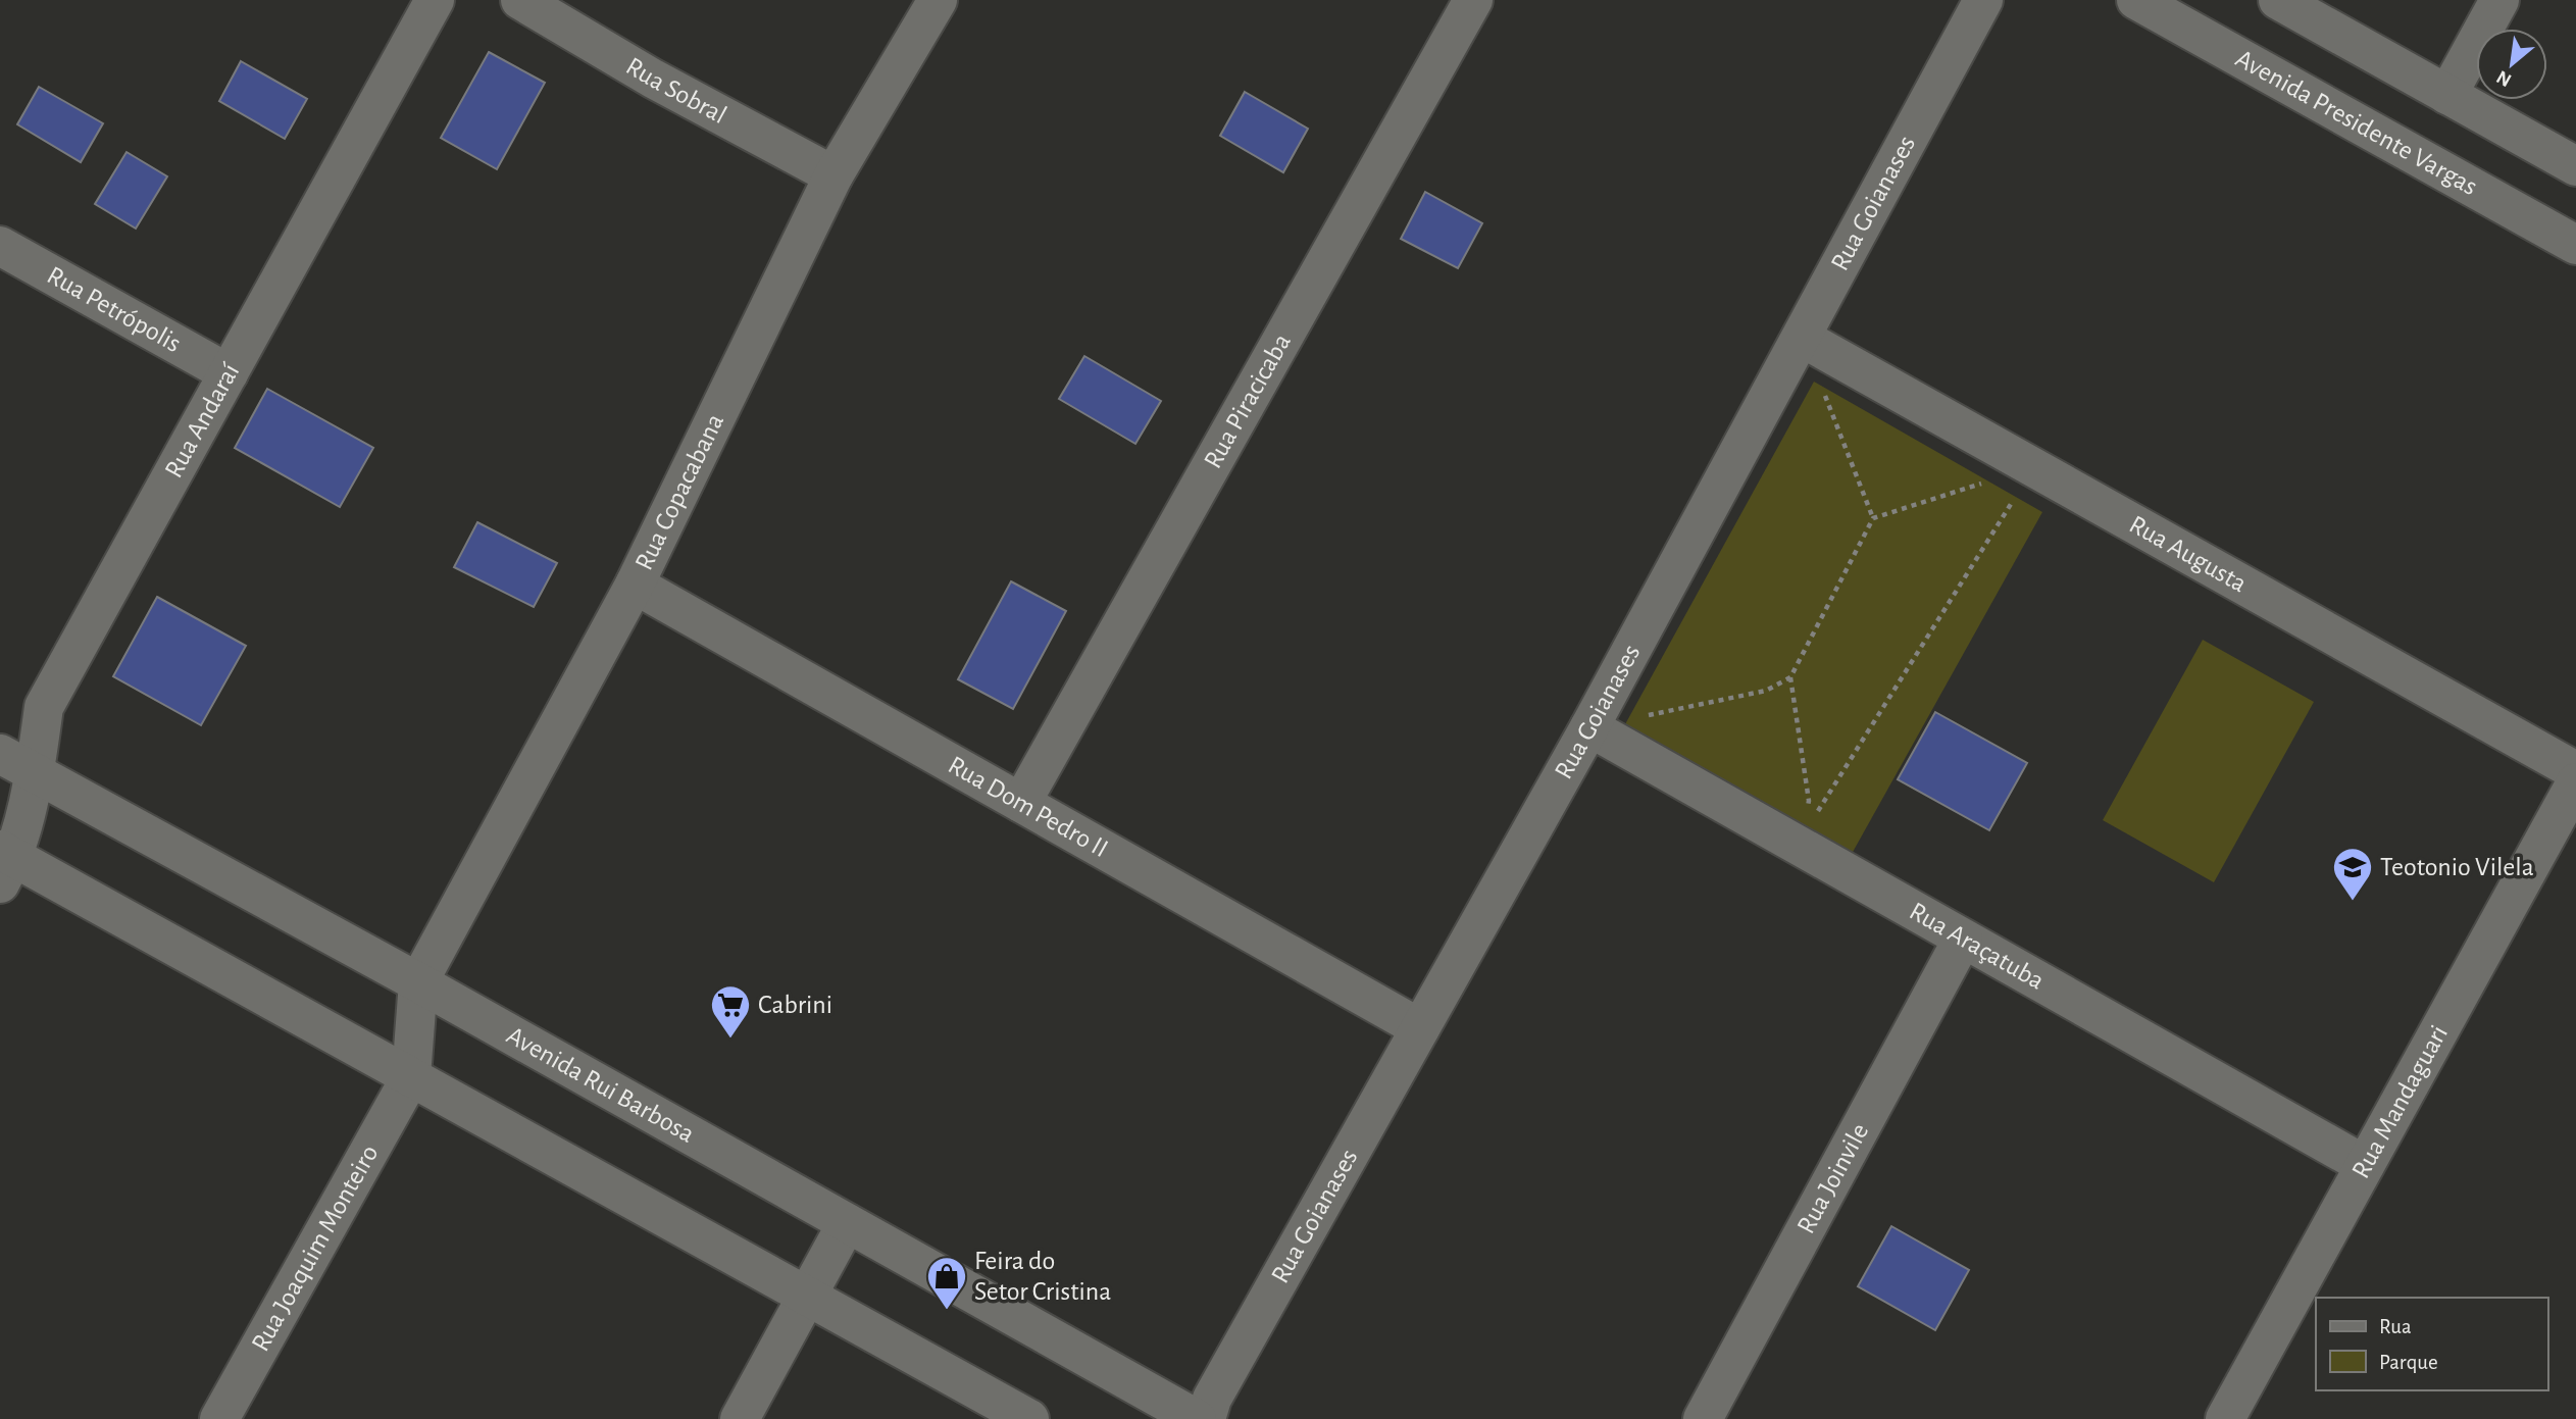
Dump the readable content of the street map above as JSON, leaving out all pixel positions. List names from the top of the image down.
{
  "streets": {
    "street": [
      "Rua Sobral",
      "Avenida Presidente Vargas",
      "Rua Goianases",
      "Rua Petrópolis",
      "Rua Piracicaba",
      "Rua Andaraí",
      "Rua Copacabana",
      "Rua Augusta",
      "Rua Dom Pedro II",
      "Rua Araçatuba",
      "Avenida Rui Barbosa",
      "Rua Mandaguari",
      "Rua Joinvile",
      "Rua Joaquim Monteiro"
    ]
  },
  "crossings": [
    ["Rua Sobral", "Rua Copacabana"],
    ["Rua Goianases", "Rua Augusta"],
    ["Rua Goianases", "Rua Dom Pedro II"],
    ["Rua Goianases", "Rua Araçatuba"],
    ["Rua Petrópolis", "Rua Andaraí"],
    ["Rua Piracicaba", "Rua Dom Pedro II"],
    ["Rua Andaraí", "Avenida Rui Barbosa"],
    ["Rua Copacabana", "Rua Dom Pedro II"],
    ["Rua Copacabana", "Avenida Rui Barbosa"],
    ["Rua Araçatuba", "Rua Mandaguari"],
    ["Rua Araçatuba", "Rua Joinvile"]
  ],
  "places": {
    "school or university": ["Teotonio Vilela"],
    "supermarket": ["Cabrini"],
    "shop": ["Feira do Setor Cristina"]
  },
  "legend": ["Rua", "Parque"],
  "north": "bottom left"
}
